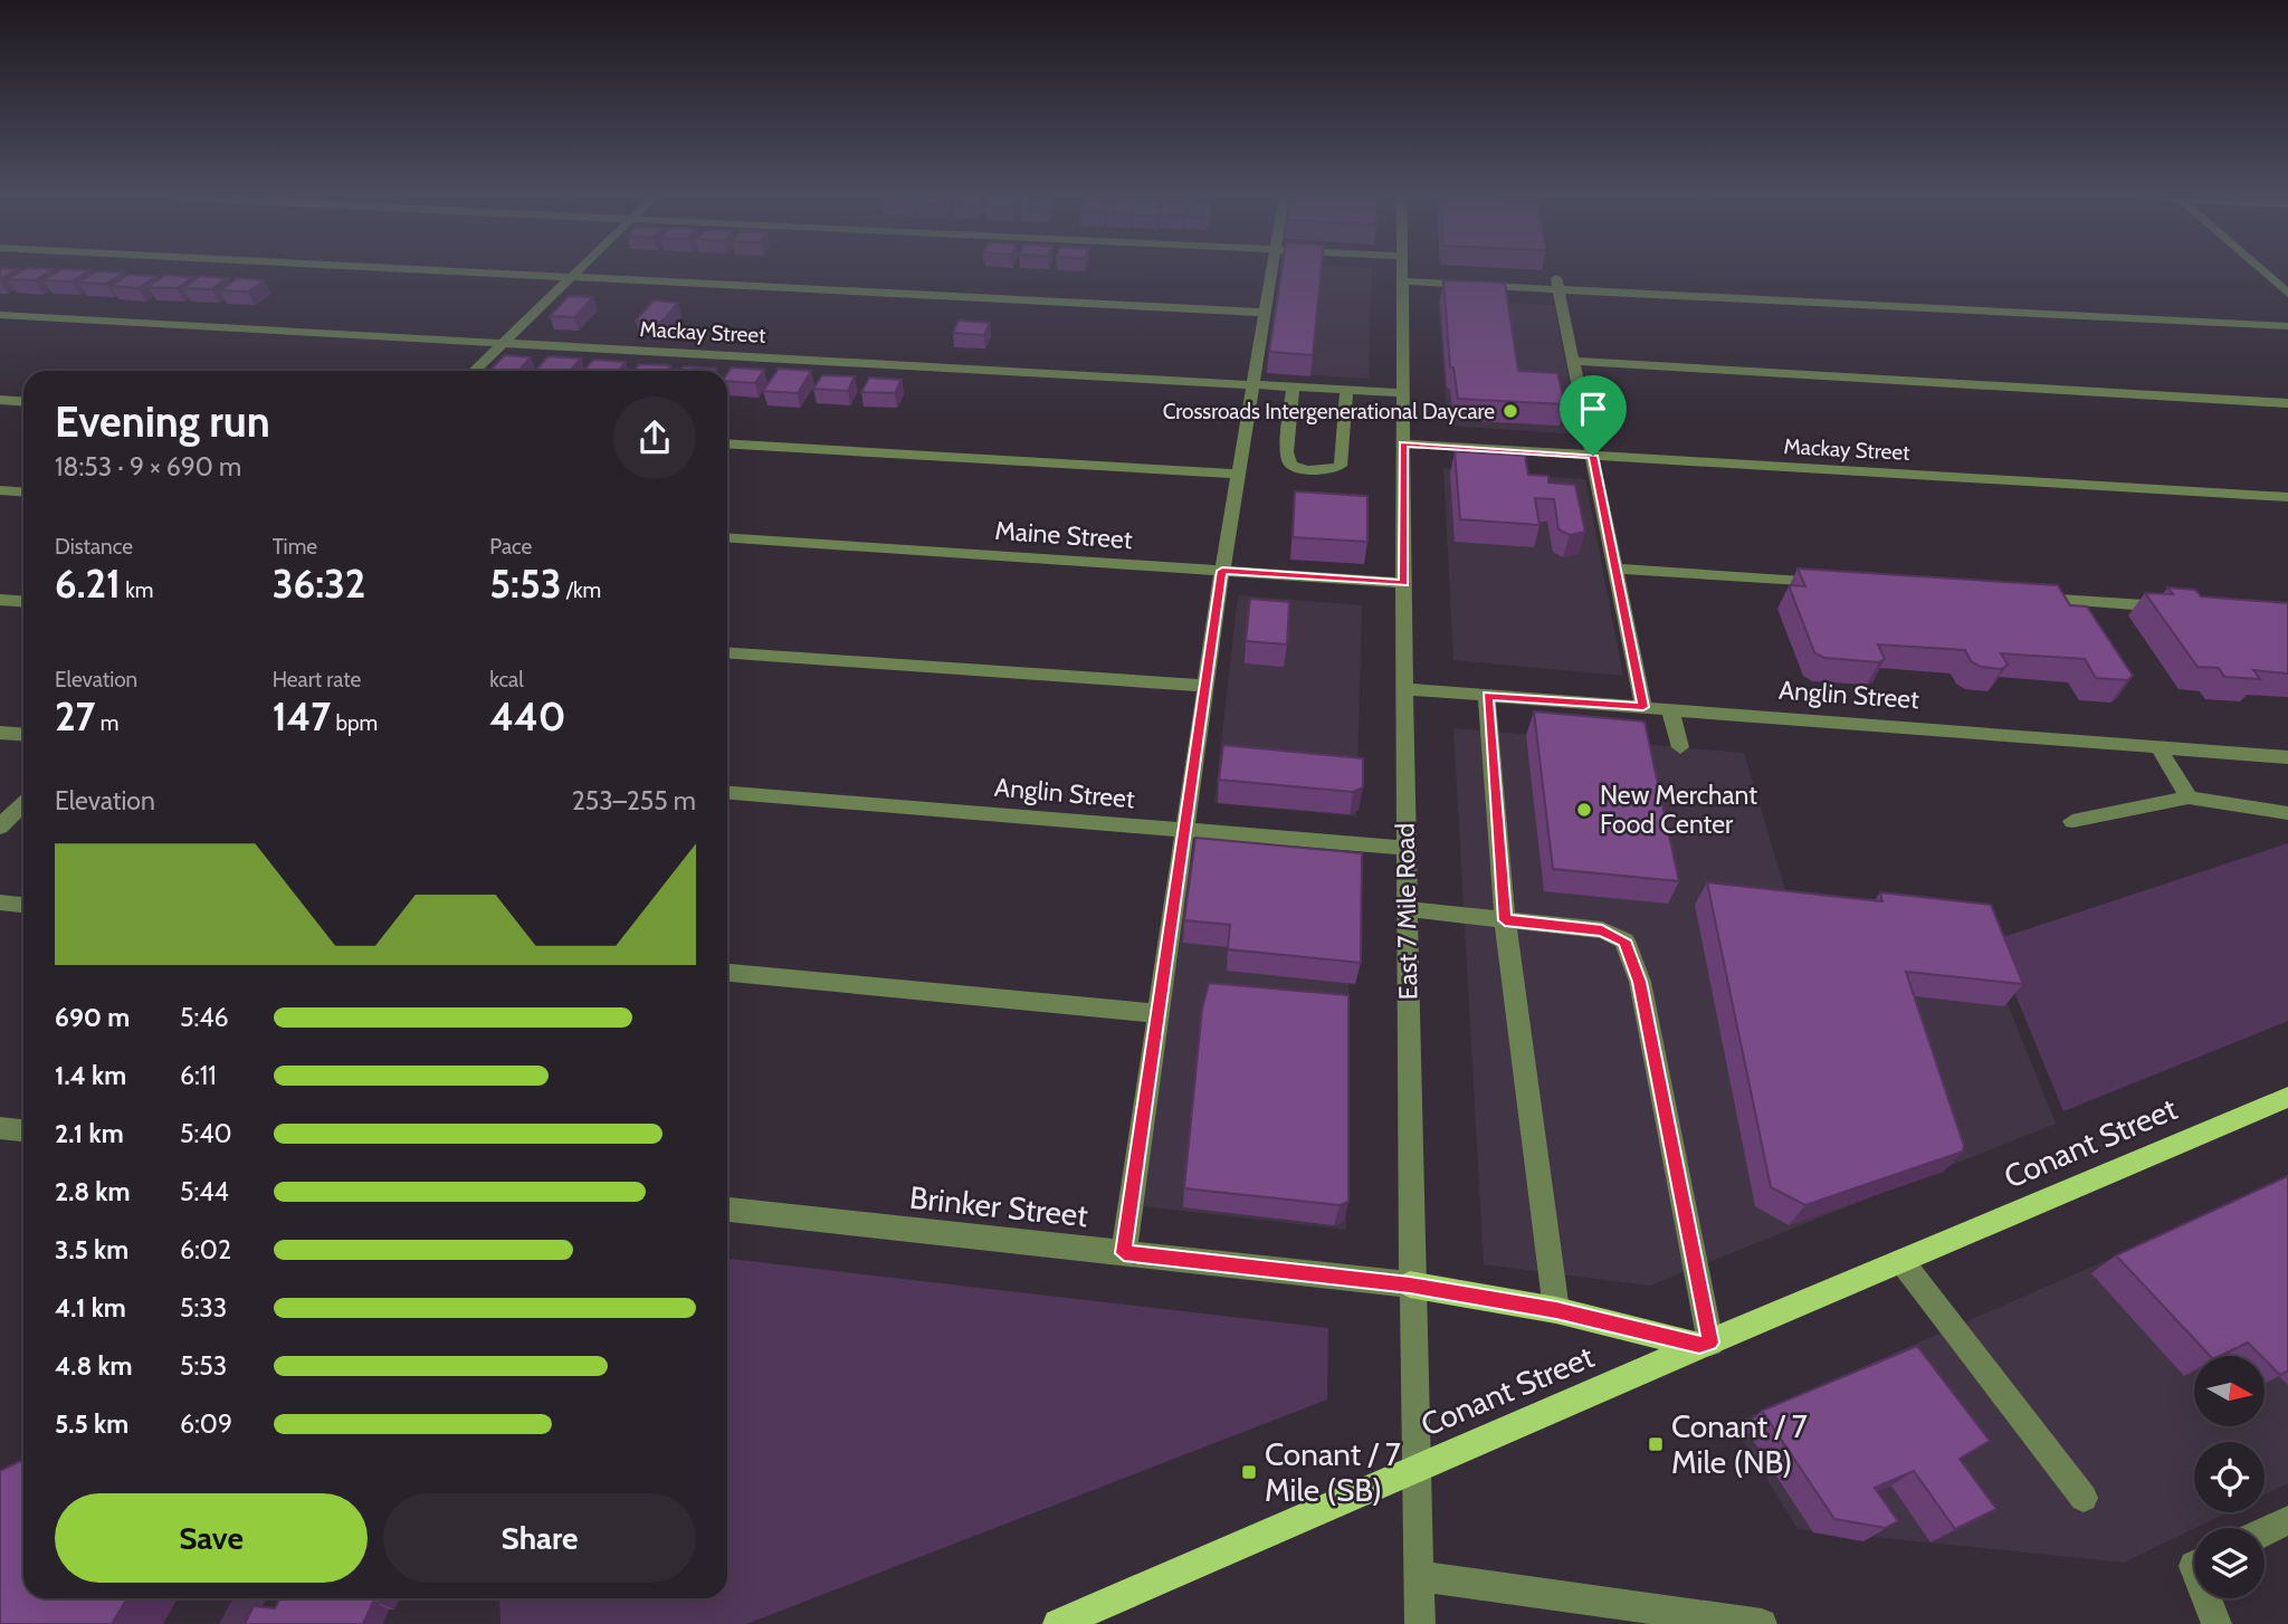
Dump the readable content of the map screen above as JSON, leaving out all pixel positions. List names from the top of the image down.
{
  "streets": {
    "main road": ["Conant Street"],
    "street": [
      "Mackay Street",
      "Maine Street",
      "Anglin Street",
      "East 7 Mile Road",
      "Brinker Street"
    ]
  },
  "crossings": [
    ["Mackay Street", "East 7 Mile Road"],
    ["Maine Street", "East 7 Mile Road"],
    ["Anglin Street", "East 7 Mile Road"],
    ["East 7 Mile Road", "Conant Street"],
    ["East 7 Mile Road", "Brinker Street"]
  ],
  "places": {
    "other": ["Crossroads Intergenerational Daycare", "New Merchant Food Center"],
    "transit": ["Conant / 7 Mile (NB)", "Conant / 7 Mile (SB)"]
  },
  "north": "right",
  "page": {
    "heading": ["Evening run", "18:53 · 9 × 690 m"],
    "stats": [
      ["Distance", "6.21 km"],
      ["Time", "36:32"],
      ["Pace", "5:53 /km"],
      ["Elevation", "27 m"],
      ["Heart rate", "147 bpm"],
      ["kcal", "440"]
    ],
    "chart": ["Elevation", "253–255 m"],
    "list": [
      {
        "name": "690 m",
        "note": "5:46"
      },
      {
        "name": "1.4 km",
        "note": "6:11"
      },
      {
        "name": "2.1 km",
        "note": "5:40"
      },
      {
        "name": "2.8 km",
        "note": "5:44"
      },
      {
        "name": "3.5 km",
        "note": "6:02"
      },
      {
        "name": "4.1 km",
        "note": "5:33"
      },
      {
        "name": "4.8 km",
        "note": "5:53"
      },
      {
        "name": "5.5 km",
        "note": "6:09"
      }
    ],
    "buttons": ["Save", "Share"]
  }
}
